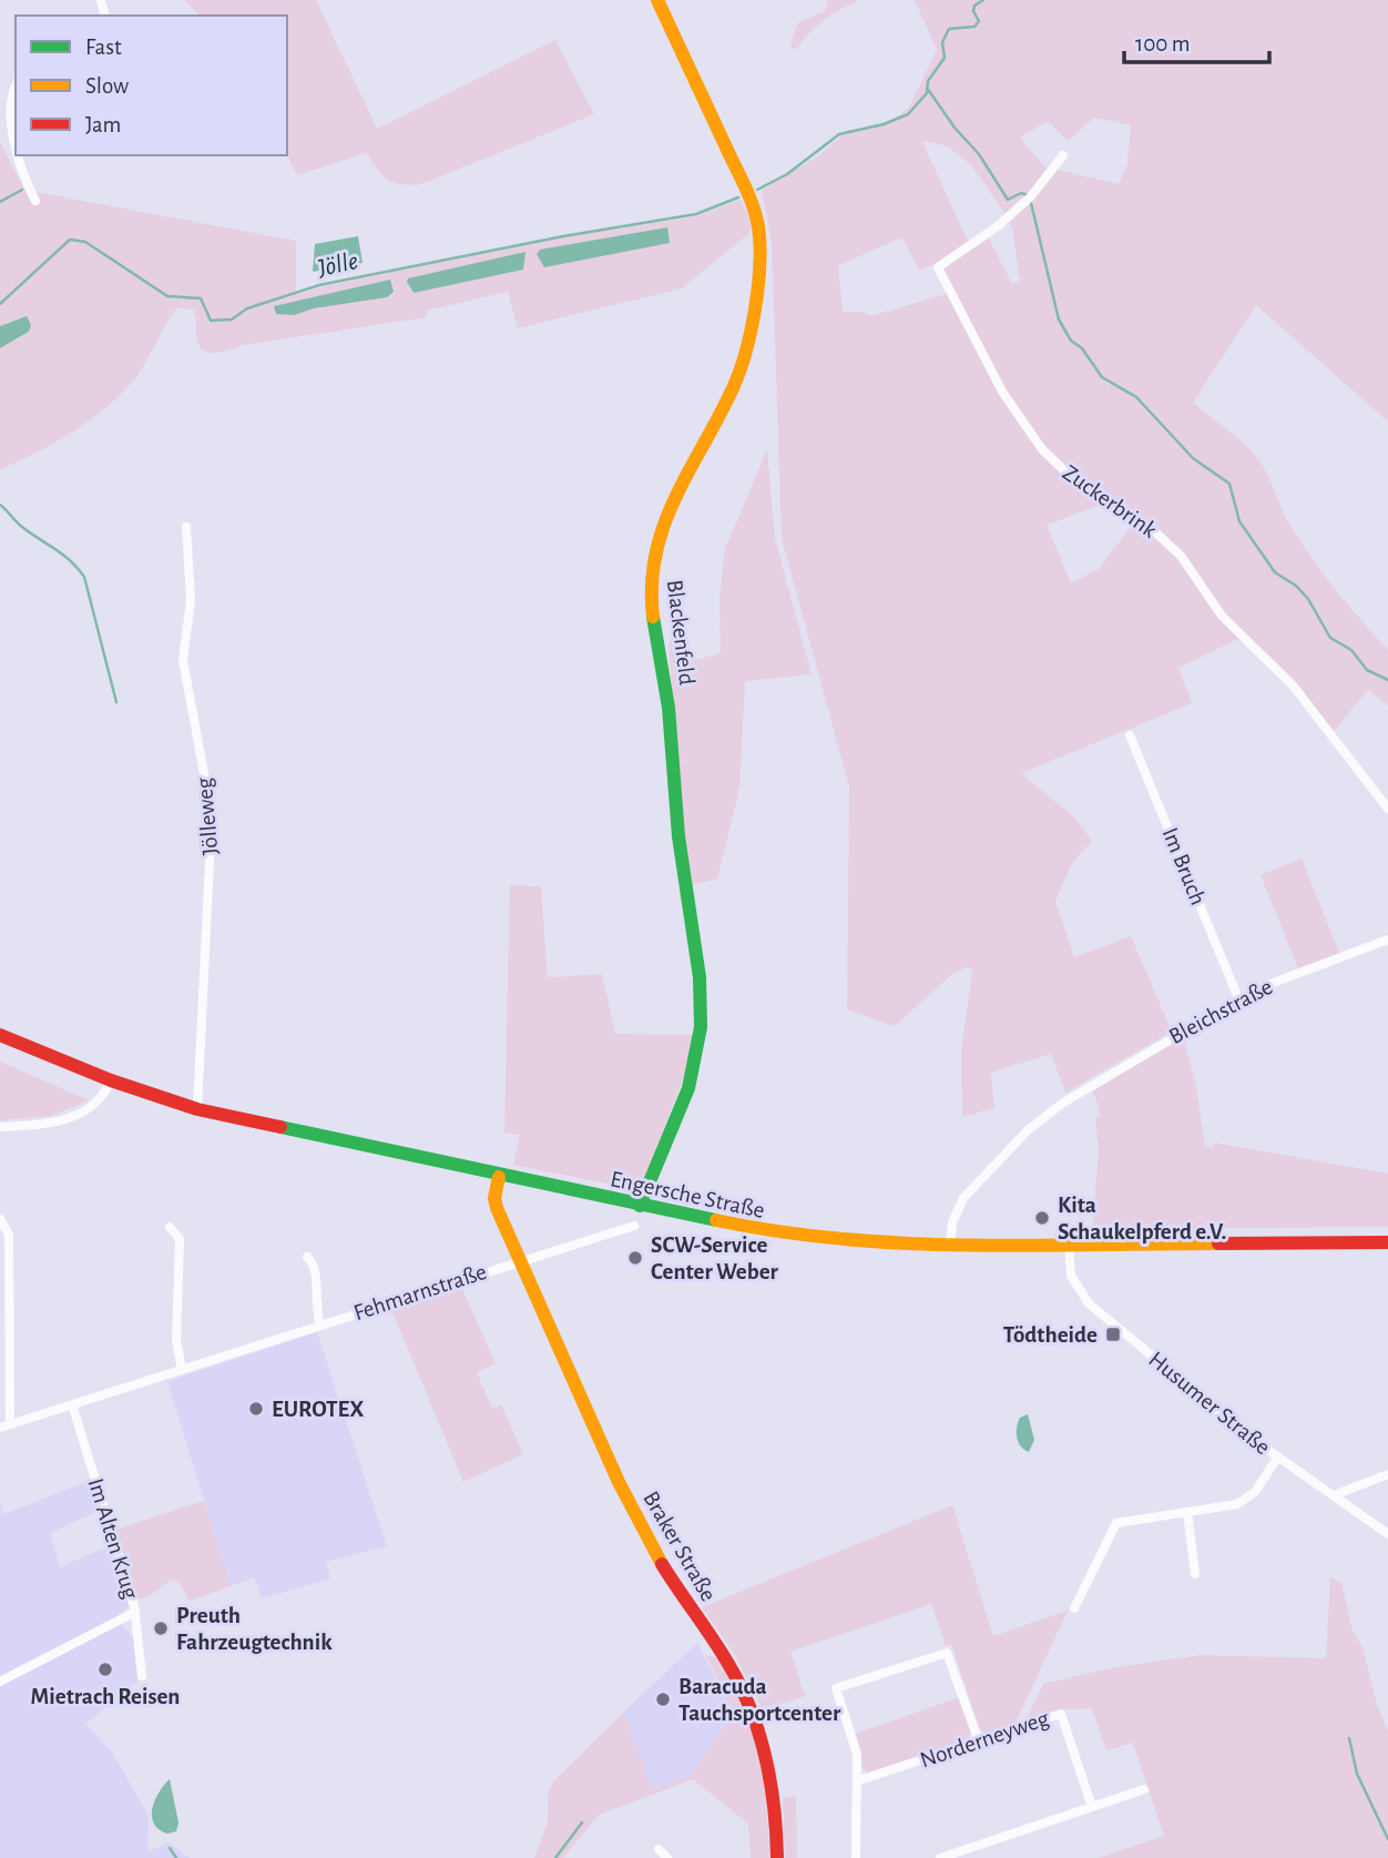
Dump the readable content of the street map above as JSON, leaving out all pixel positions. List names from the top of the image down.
{
  "streets": {
    "main road": ["Blackenfeld", "Engersche Straße", "Braker Straße"],
    "street": [
      "Zuckerbrink",
      "Jölleweg",
      "Im Bruch",
      "Bleichstraße",
      "Fehmarnstraße",
      "Husumer Straße",
      "Im Alten Krug",
      "Norderneyweg"
    ]
  },
  "crossings": [
    ["Blackenfeld", "Engersche Straße"],
    ["Jölleweg", "Engersche Straße"],
    ["Im Bruch", "Bleichstraße"],
    ["Bleichstraße", "Engersche Straße"],
    ["Engersche Straße", "Husumer Straße"],
    ["Engersche Straße", "Braker Straße"],
    ["Fehmarnstraße", "Im Alten Krug"],
    ["Fehmarnstraße", "Braker Straße"]
  ],
  "water": ["Jölle"],
  "places": {
    "other": [
      "Kita Schaukelpferd e.V.",
      "SCW-Service Center Weber",
      "EUROTEX",
      "Preuth Fahrzeugtechnik",
      "Mietrach Reisen",
      "Baracuda Tauchsportcenter"
    ],
    "transit": ["Tödtheide"]
  },
  "legend": ["Fast", "Slow", "Jam"],
  "scale_bar": "100 m"
}
